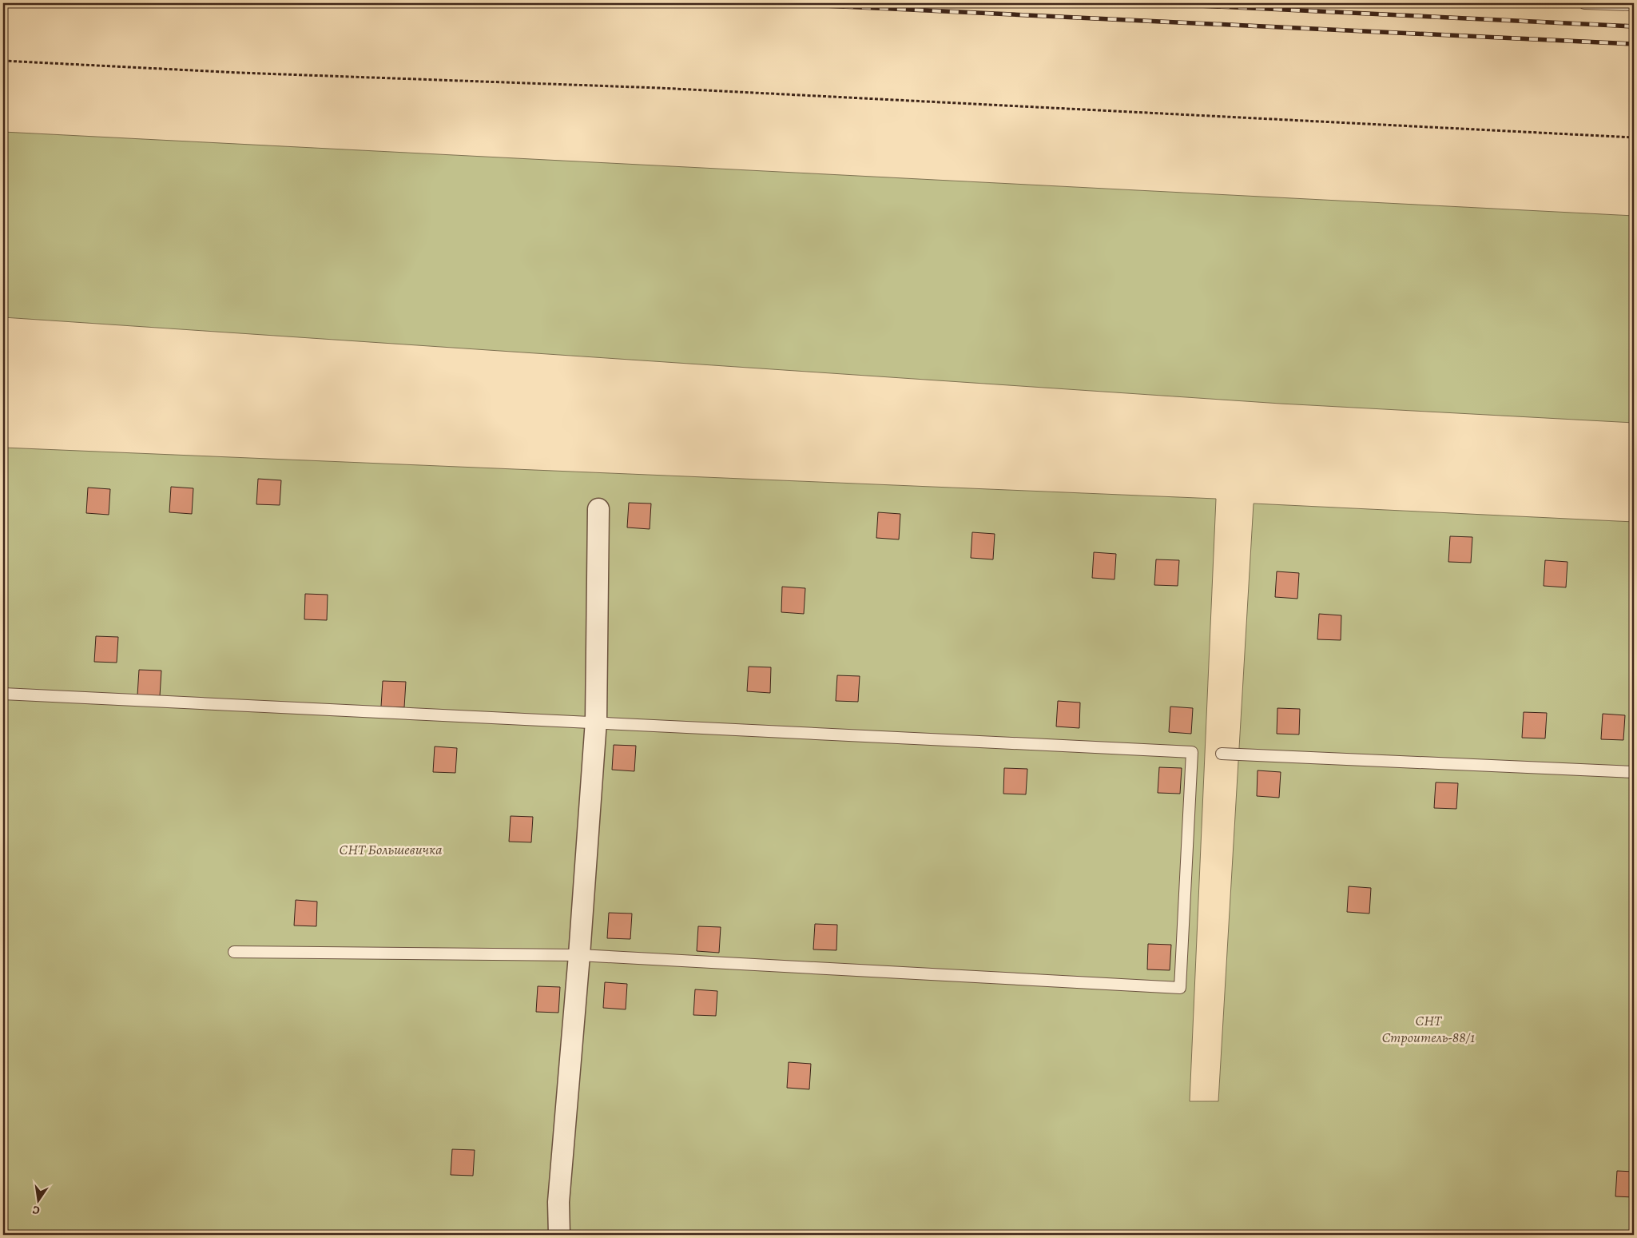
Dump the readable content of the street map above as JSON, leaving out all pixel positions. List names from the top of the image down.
{
  "parks": ["СНТ Большевичка", "СНТ Строитель-88/1"],
  "north": "bottom"
}
